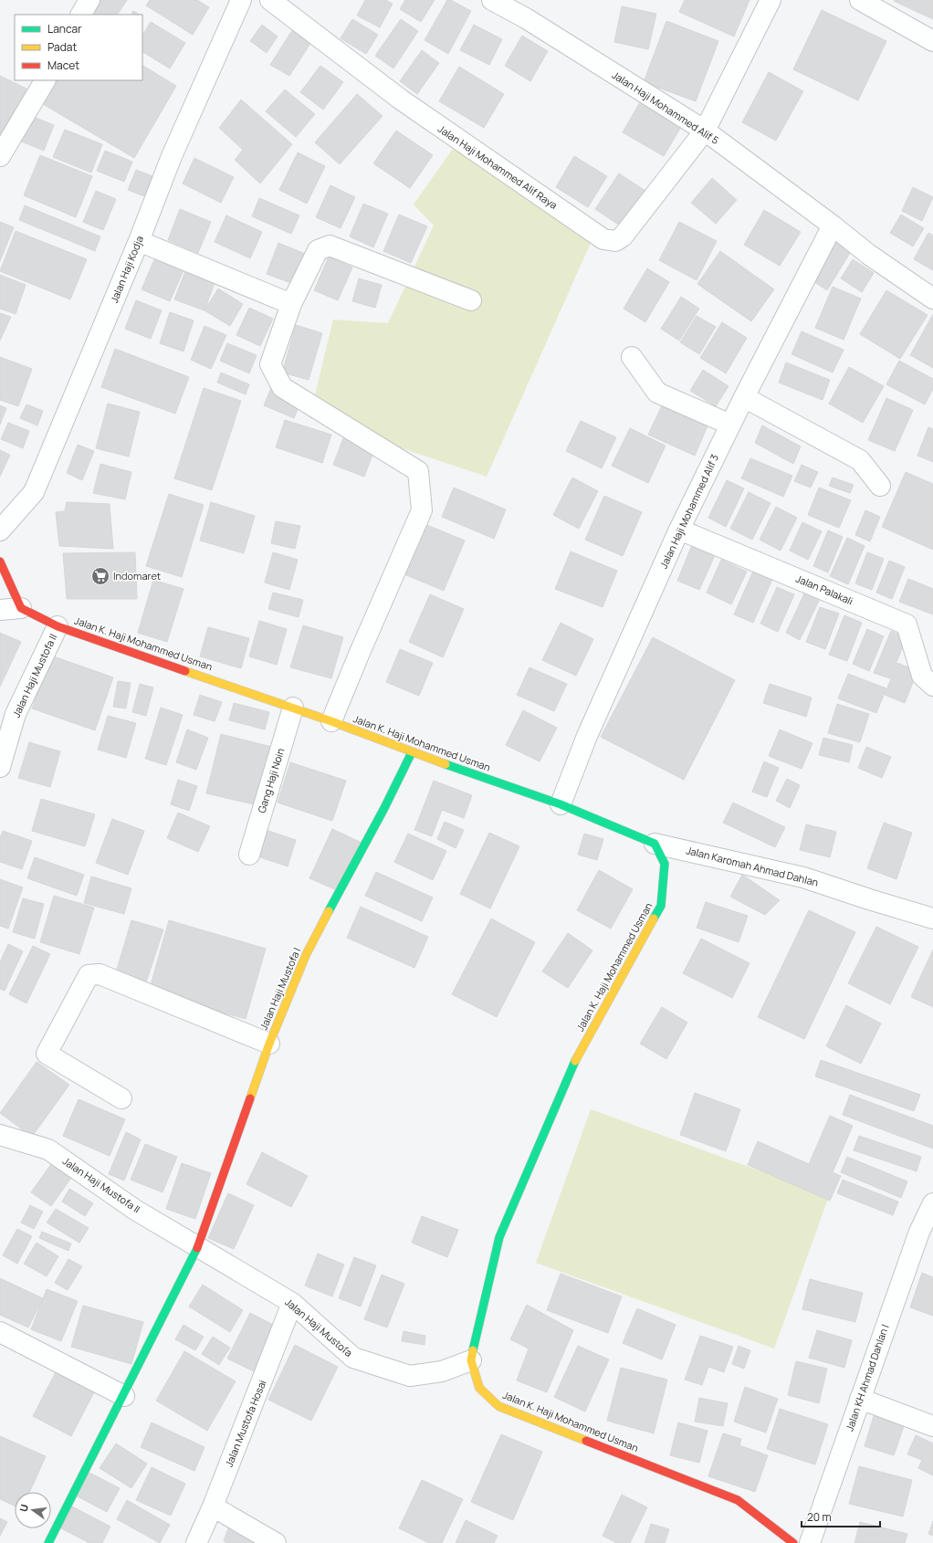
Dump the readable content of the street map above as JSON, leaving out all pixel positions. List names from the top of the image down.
{
  "streets": {
    "street": [
      "Jalan Haji Mohammed Alif 5",
      "Jalan Haji Mohammed Alif Raya",
      "Jalan Haji Kodja",
      "Jalan Haji Mohammed Alif 3",
      "Jalan Palakali",
      "Jalan K. Haji Mohammed Usman",
      "Jalan Haji Mustofa II",
      "Gang Haji Noin",
      "Jalan Karomah Ahmad Dahlan",
      "Jalan Haji Mustofa I",
      "Jalan Haji Mustofa",
      "Jalan KH Ahmad Dahlan I",
      "Jalan Mustofa Hosai"
    ]
  },
  "crossings": [
    ["Jalan Haji Mohammed Alif 5", "Jalan Haji Mohammed Alif Raya"],
    ["Jalan Haji Mohammed Alif 5", "Jalan Haji Mohammed Alif 3"],
    ["Jalan Haji Mohammed Alif 3", "Jalan Palakali"],
    ["Jalan Haji Mohammed Alif 3", "Jalan K. Haji Mohammed Usman"],
    ["Jalan K. Haji Mohammed Usman", "Jalan Haji Mustofa II"],
    ["Jalan K. Haji Mohammed Usman", "Gang Haji Noin"],
    ["Jalan K. Haji Mohammed Usman", "Jalan Karomah Ahmad Dahlan"],
    ["Jalan K. Haji Mohammed Usman", "Jalan Haji Mustofa I"],
    ["Jalan K. Haji Mohammed Usman", "Jalan Haji Mustofa"],
    ["Jalan Haji Mustofa II", "Jalan Haji Mustofa I"],
    ["Jalan Haji Mustofa II", "Jalan Haji Mustofa"],
    ["Jalan Haji Mustofa I", "Jalan Haji Mustofa"],
    ["Jalan Haji Mustofa", "Jalan Mustofa Hosai"]
  ],
  "places": {
    "supermarket": ["Indomaret"]
  },
  "legend": ["Lancar", "Padat", "Macet"],
  "scale_bar": "20 m",
  "north": "left"
}
